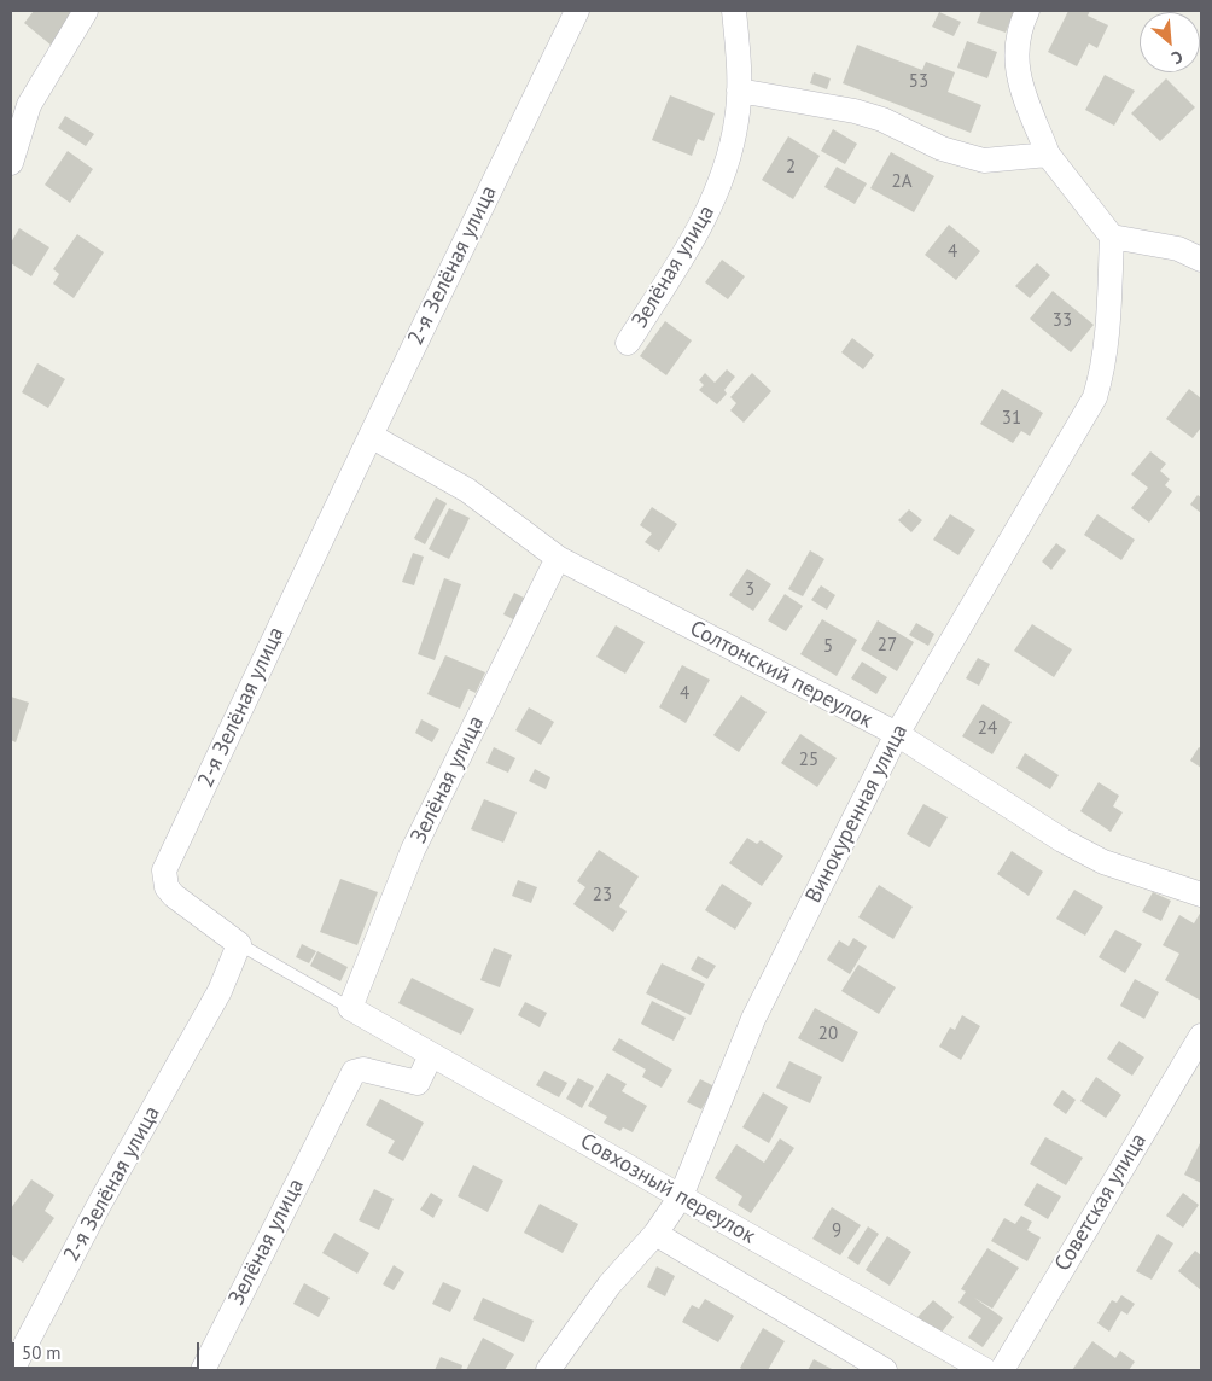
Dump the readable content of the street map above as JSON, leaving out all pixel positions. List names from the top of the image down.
{
  "streets": {
    "street": [
      "2-я Зелёная улица",
      "Зелёная улица",
      "Солтонский переулок",
      "Винокуренная улица",
      "Совхозный переулок",
      "Советская улица"
    ]
  },
  "crossings": [
    ["2-я Зелёная улица", "Солтонский переулок"],
    ["Зелёная улица", "Солтонский переулок"],
    ["Зелёная улица", "Совхозный переулок"],
    ["Солтонский переулок", "Винокуренная улица"],
    ["Винокуренная улица", "Совхозный переулок"]
  ],
  "house_numbers": [
    "53",
    "2",
    "2А",
    "4",
    "33",
    "31",
    "3",
    "27",
    "5",
    "4",
    "24",
    "25",
    "23",
    "20",
    "9"
  ],
  "scale_bar": "50 m",
  "north": "bottom right"
}
